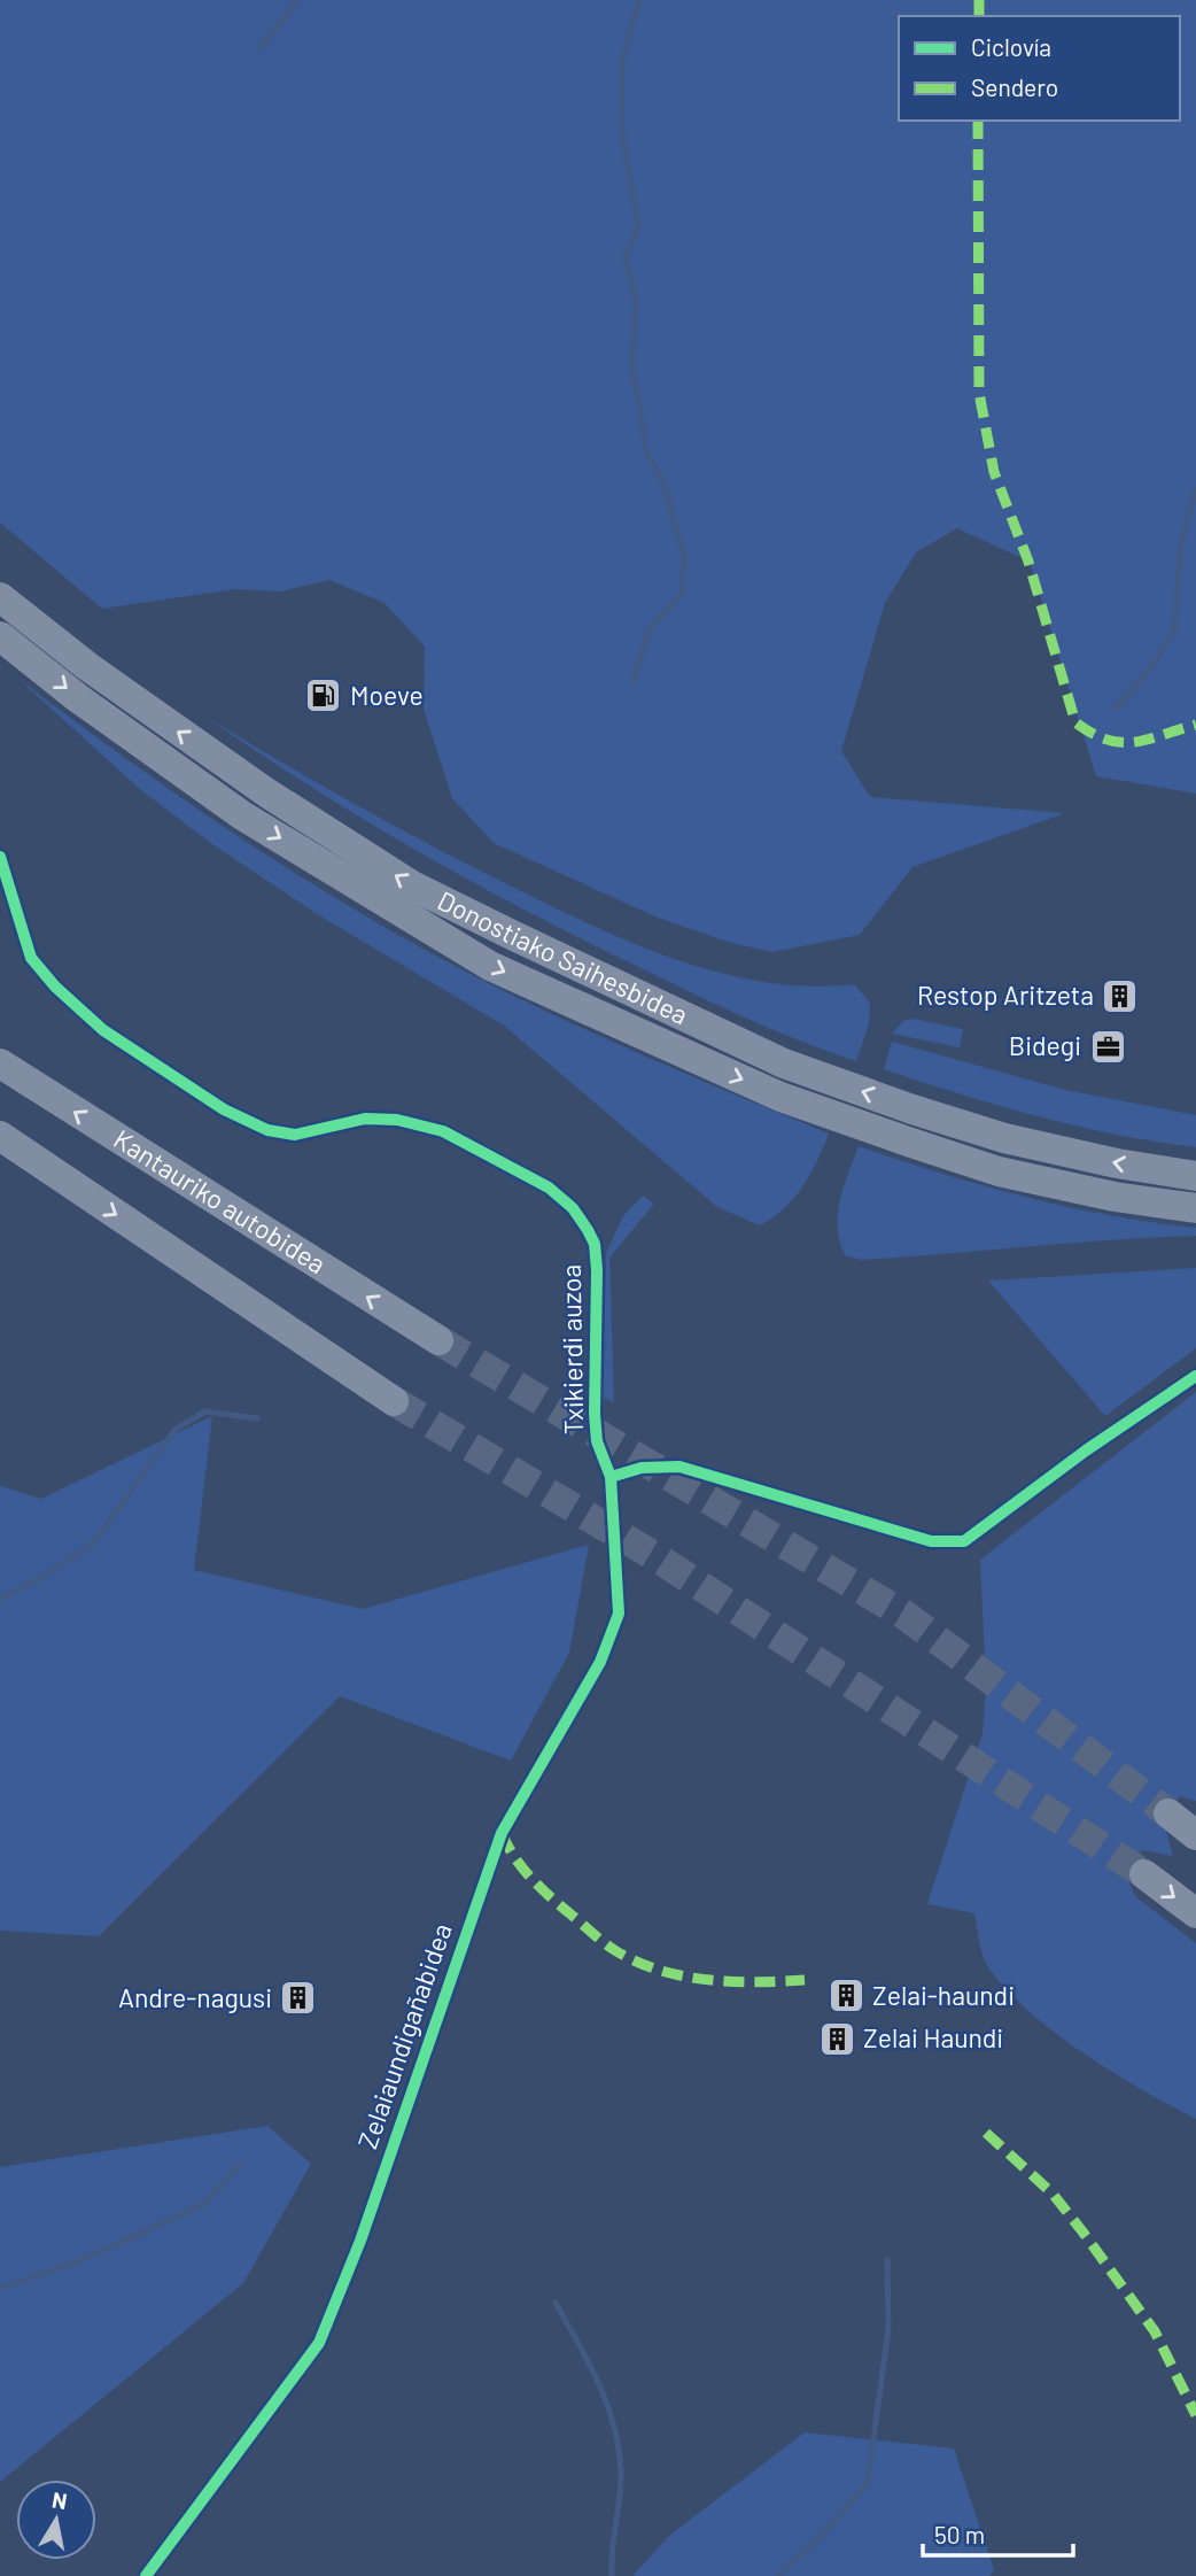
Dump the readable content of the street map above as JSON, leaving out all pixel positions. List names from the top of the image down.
{
  "streets": {
    "highway": ["Donostiako Saihesbidea", "Kantauriko autobidea"],
    "street": ["Txikierdi auzoa", "Zelaiaundigañabidea"]
  },
  "crossings": [
    ["Txikierdi auzoa", "Zelaiaundigañabidea"]
  ],
  "places": {
    "fuel station": ["Moeve"],
    "building": [
      "Restop Aritzeta",
      "Zelai-haundi",
      "Andre-nagusi",
      "Zelai Haundi"
    ],
    "office": ["Bidegi"]
  },
  "legend": ["Ciclovía", "Sendero"],
  "scale_bar": "50 m",
  "north": "top"
}
